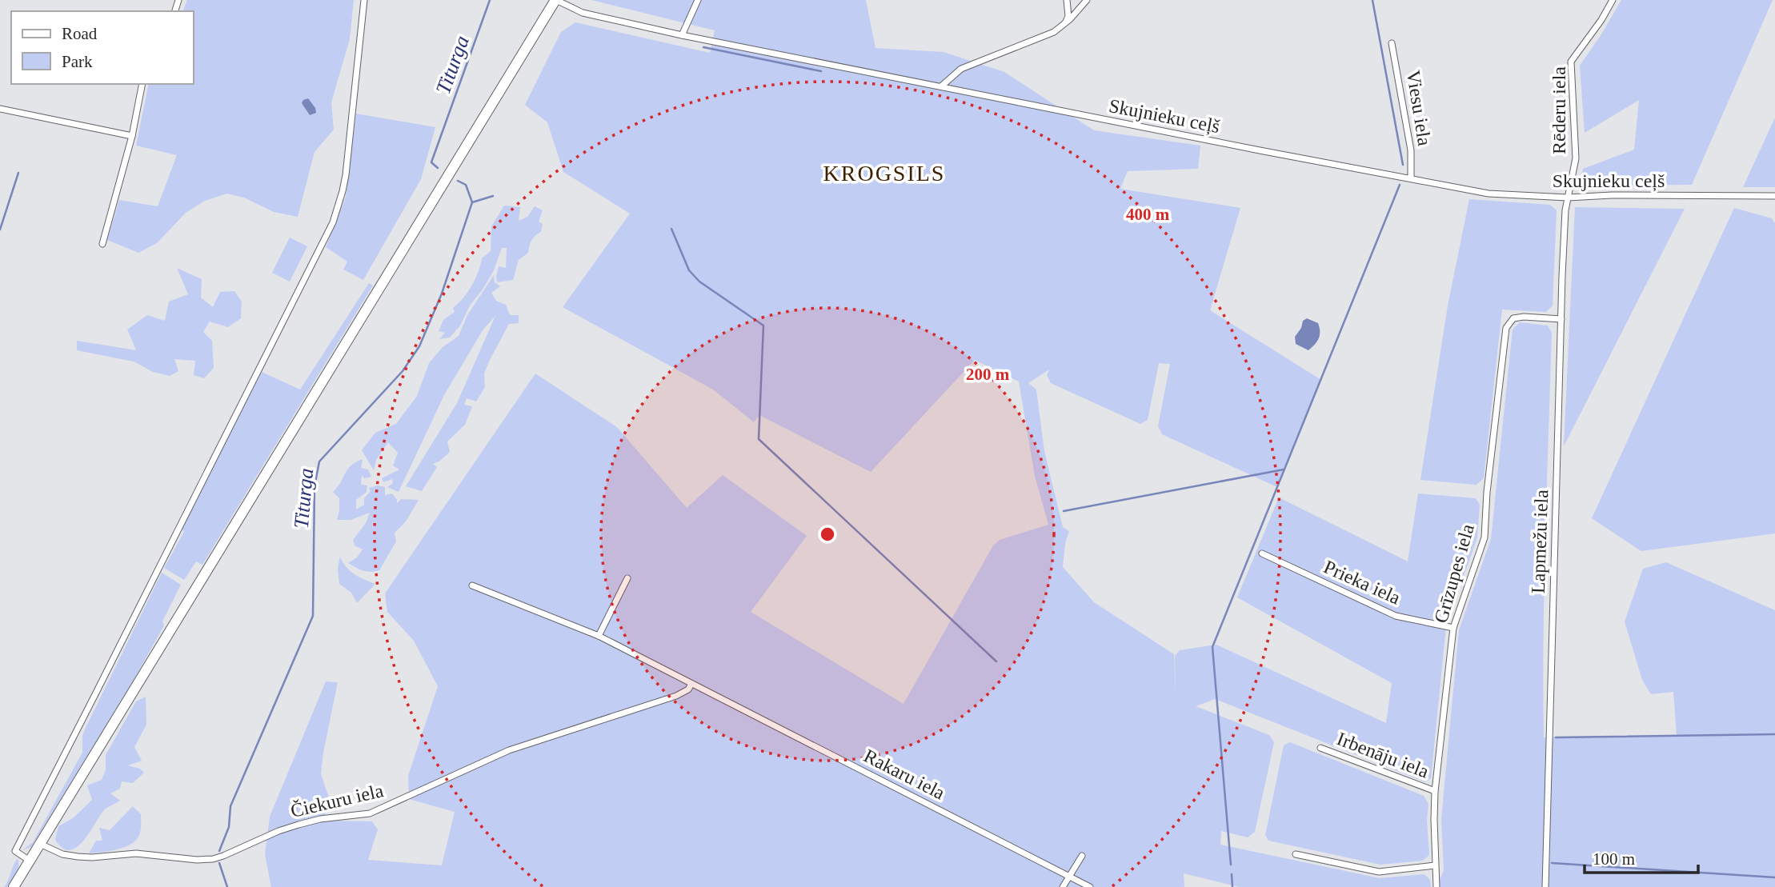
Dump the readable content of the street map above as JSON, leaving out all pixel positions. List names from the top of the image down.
{
  "streets": {
    "street": [
      "Viesu iela",
      "Rēderu iela",
      "Skujnieku ceļš",
      "Lapmežu iela",
      "Grīzupes iela",
      "Prieka iela",
      "Irbenāju iela",
      "Rakaru iela",
      "Čiekuru iela"
    ]
  },
  "crossings": [
    ["Viesu iela", "Skujnieku ceļš"],
    ["Rēderu iela", "Skujnieku ceļš"],
    ["Rēderu iela", "Lapmežu iela"],
    ["Skujnieku ceļš", "Lapmežu iela"],
    ["Lapmežu iela", "Grīzupes iela"],
    ["Grīzupes iela", "Prieka iela"],
    ["Grīzupes iela", "Irbenāju iela"],
    ["Rakaru iela", "Čiekuru iela"]
  ],
  "districts": ["KROGSILS"],
  "water": ["Titurga"],
  "legend": ["Road", "Park"],
  "scale_bar": "100 m",
  "rings": ["400 m", "200 m"]
}
